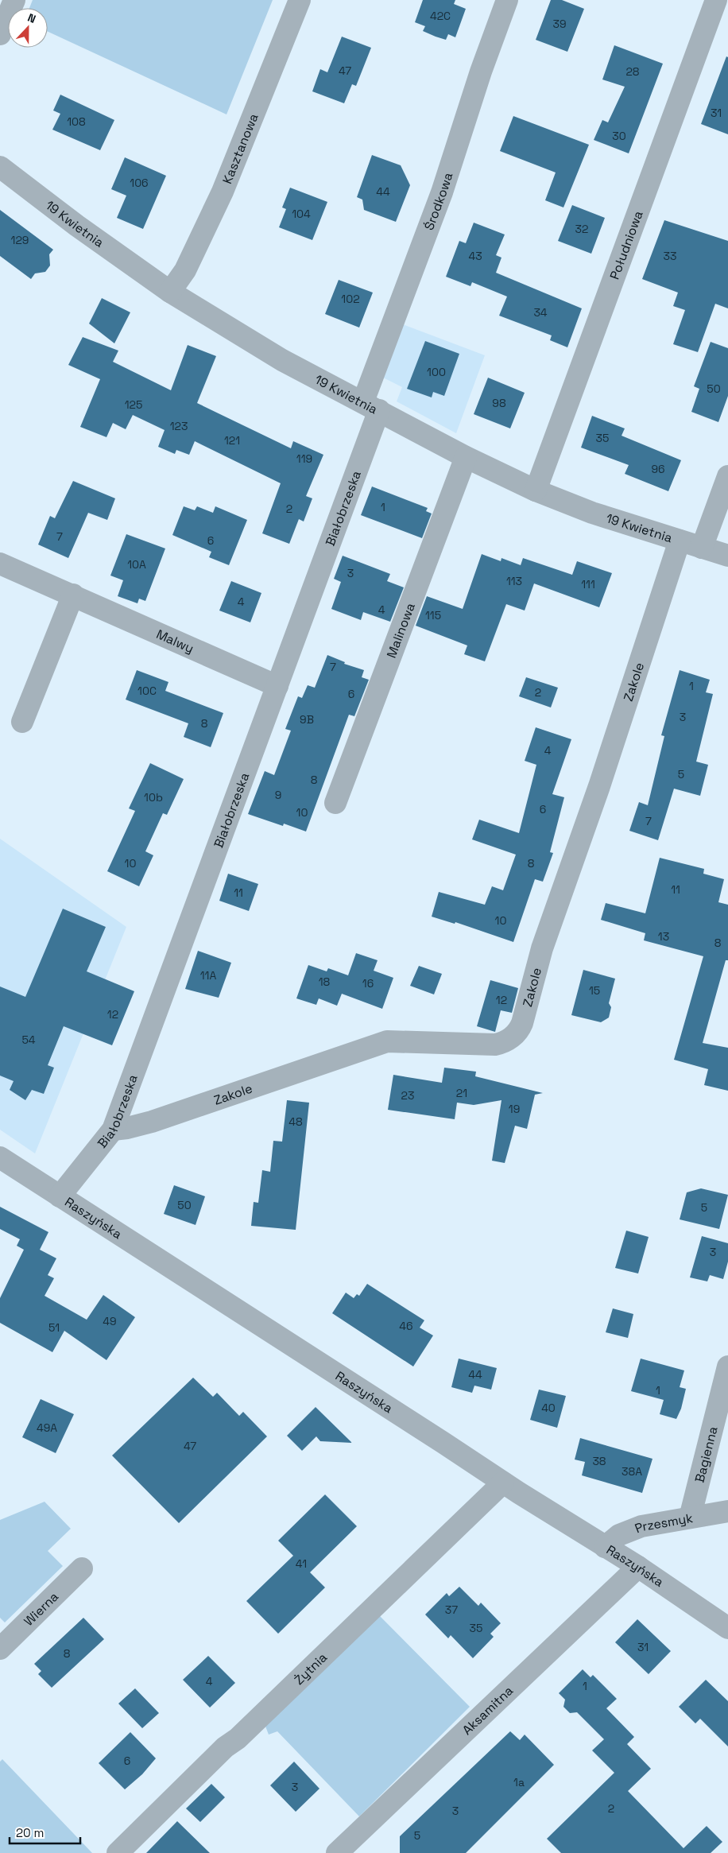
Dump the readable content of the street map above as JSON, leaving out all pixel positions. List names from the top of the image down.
{
  "streets": {
    "street": [
      "Kasztanowa",
      "Środkowa",
      "19 Kwietnia",
      "Południowa",
      "Białobrzeska",
      "Malinowa",
      "Malwy",
      "Zakole",
      "Raszyńska",
      "Bagienna",
      "Przesmyk",
      "Wierna",
      "Żytnia",
      "Aksamitna"
    ]
  },
  "crossings": [
    ["Kasztanowa", "19 Kwietnia"],
    ["Środkowa", "19 Kwietnia"],
    ["Środkowa", "Białobrzeska"],
    ["19 Kwietnia", "Południowa"],
    ["19 Kwietnia", "Białobrzeska"],
    ["19 Kwietnia", "Malinowa"],
    ["19 Kwietnia", "Zakole"],
    ["Białobrzeska", "Malwy"],
    ["Białobrzeska", "Zakole"],
    ["Białobrzeska", "Raszyńska"],
    ["Raszyńska", "Przesmyk"],
    ["Raszyńska", "Żytnia"],
    ["Raszyńska", "Aksamitna"],
    ["Bagienna", "Przesmyk"]
  ],
  "house_numbers": [
    "42C",
    "39",
    "47",
    "28",
    "31",
    "108",
    "30",
    "106",
    "44",
    "104",
    "32",
    "129",
    "43",
    "33",
    "102",
    "34",
    "100",
    "50",
    "98",
    "125",
    "123",
    "35",
    "121",
    "119",
    "96",
    "1",
    "2",
    "7",
    "6",
    "10A",
    "3",
    "113",
    "111",
    "4",
    "4",
    "115",
    "7",
    "1",
    "10C",
    "2",
    "6",
    "3",
    "9B",
    "8",
    "4",
    "5",
    "8",
    "9",
    "10b",
    "6",
    "10",
    "7",
    "10",
    "8",
    "11",
    "11",
    "10",
    "13",
    "8",
    "11A",
    "18",
    "16",
    "15",
    "12",
    "12",
    "54",
    "21",
    "23",
    "19",
    "48",
    "50",
    "5",
    "3",
    "49",
    "46",
    "51",
    "44",
    "1",
    "40",
    "49A",
    "47",
    "38",
    "38A",
    "41",
    "37",
    "35",
    "31",
    "8",
    "4",
    "1",
    "6",
    "1a",
    "3",
    "2",
    "3",
    "5"
  ],
  "scale_bar": "20 m",
  "north": "top"
}
